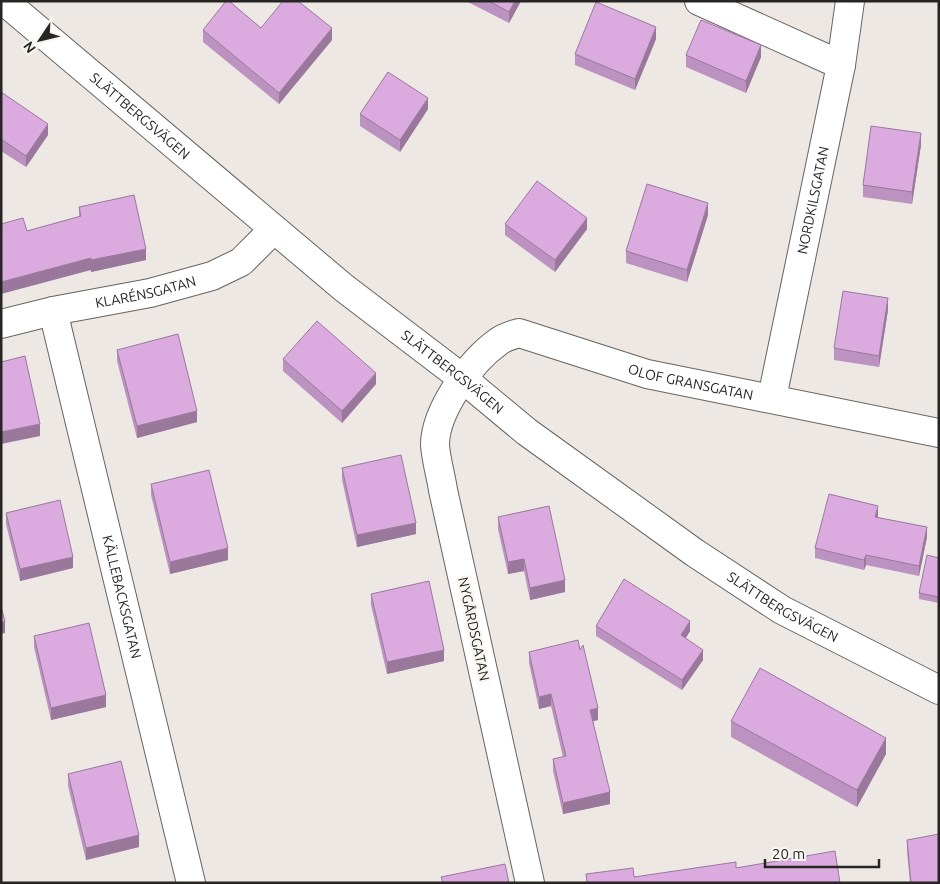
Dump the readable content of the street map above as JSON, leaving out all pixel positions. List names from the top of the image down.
{
  "streets": {
    "street": [
      "SLÄTTBERGSVÄGEN",
      "NORDKILSGATAN",
      "KLARÉNSGATAN",
      "OLOF GRANSGATAN",
      "KÄLLEBACKSGATAN",
      "NYGÅRDSGATAN"
    ]
  },
  "crossings": [
    ["SLÄTTBERGSVÄGEN", "KLARÉNSGATAN"],
    ["SLÄTTBERGSVÄGEN", "OLOF GRANSGATAN"],
    ["SLÄTTBERGSVÄGEN", "NYGÅRDSGATAN"],
    ["NORDKILSGATAN", "OLOF GRANSGATAN"],
    ["KLARÉNSGATAN", "KÄLLEBACKSGATAN"],
    ["OLOF GRANSGATAN", "NYGÅRDSGATAN"]
  ],
  "scale_bar": "20 m",
  "north": "bottom left"
}
